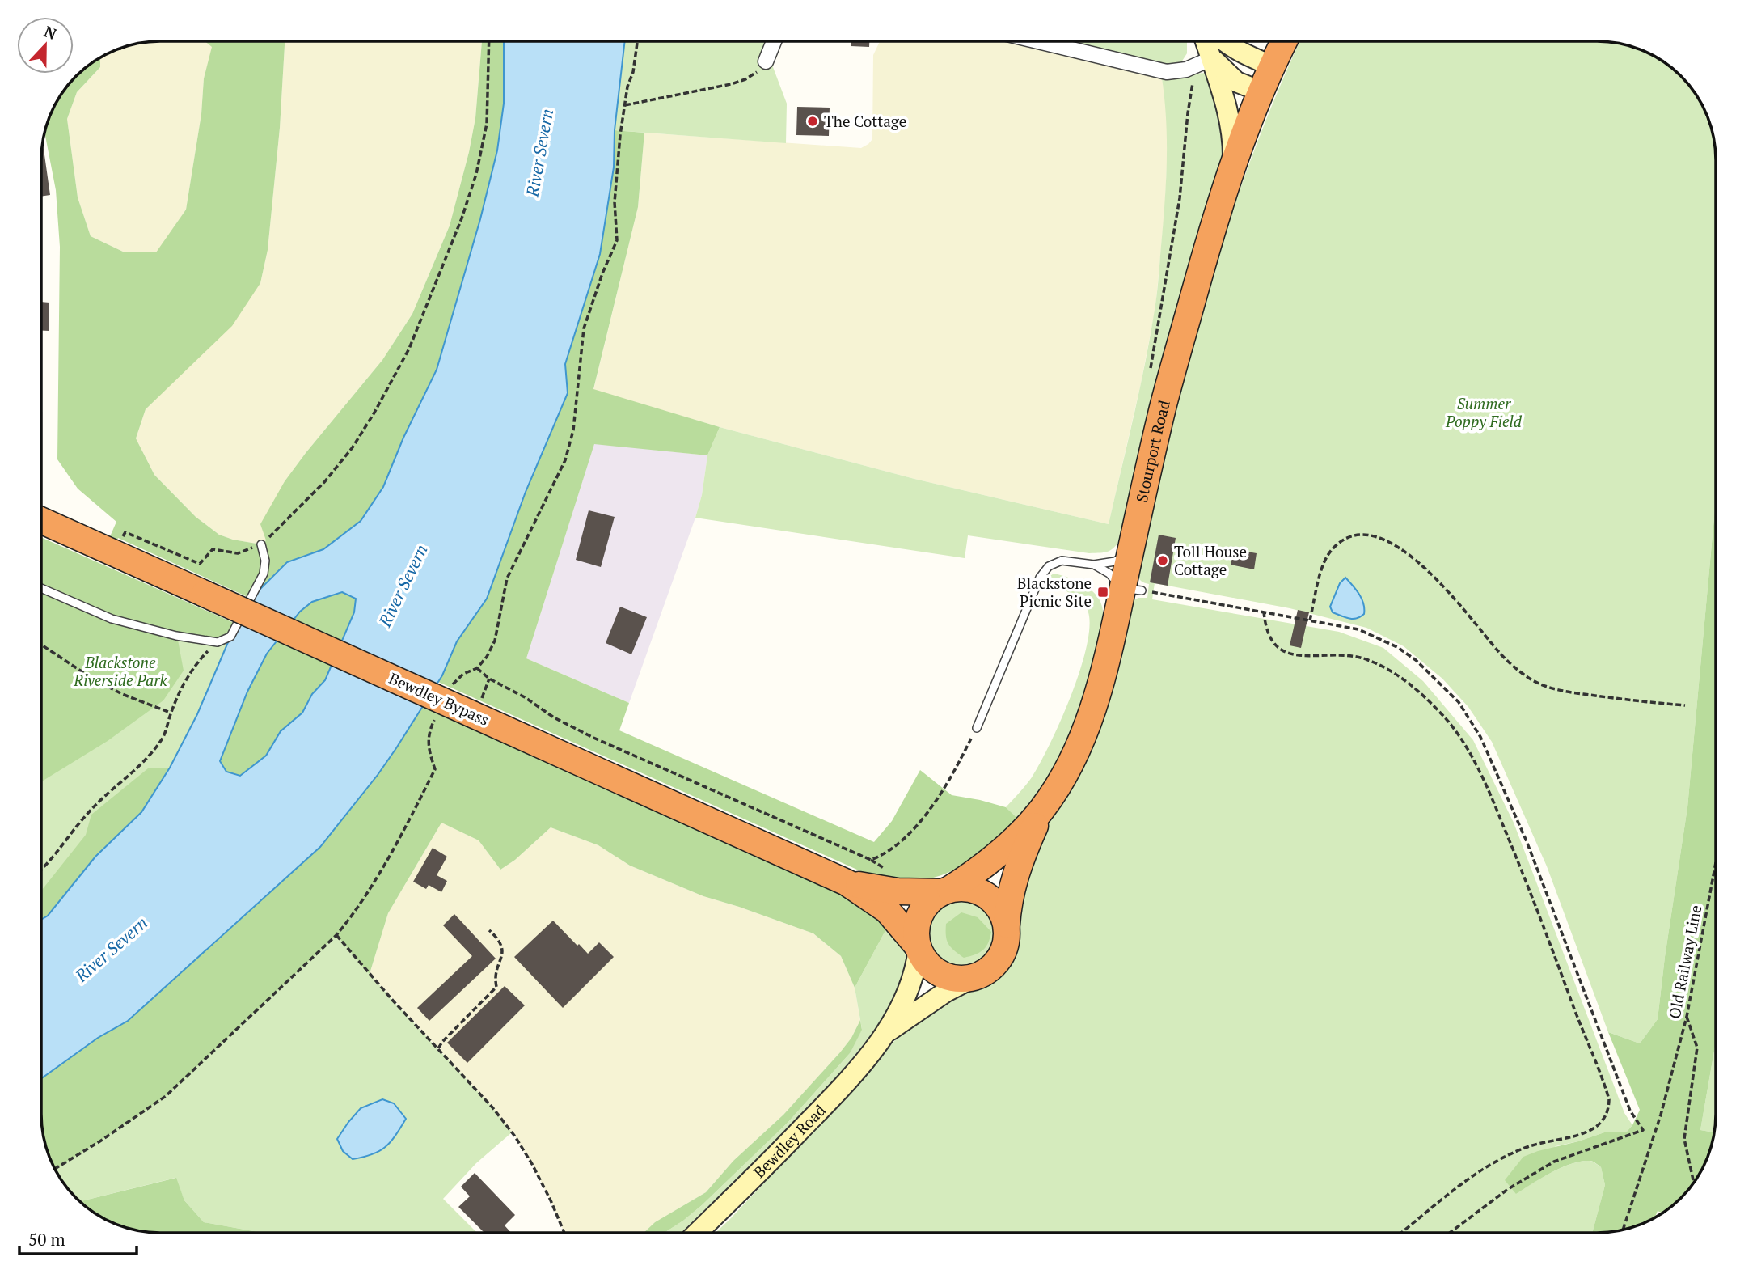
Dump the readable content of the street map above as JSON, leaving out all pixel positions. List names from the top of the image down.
{
  "streets": {
    "highway": ["Stourport Road", "Bewdley Bypass"],
    "main road": ["Bewdley Road"],
    "path": ["Old Railway Line"]
  },
  "crossings": [
    ["Stourport Road", "Bewdley Bypass"],
    ["Stourport Road", "Bewdley Road"],
    ["Bewdley Bypass", "Bewdley Road"]
  ],
  "water": ["River Severn"],
  "parks": ["Summer Poppy Field", "Blackstone Riverside Park"],
  "places": {
    "other": ["The Cottage", "Toll House Cottage"],
    "transit": ["Blackstone Picnic Site"]
  },
  "scale_bar": "50 m",
  "north": "top"
}
